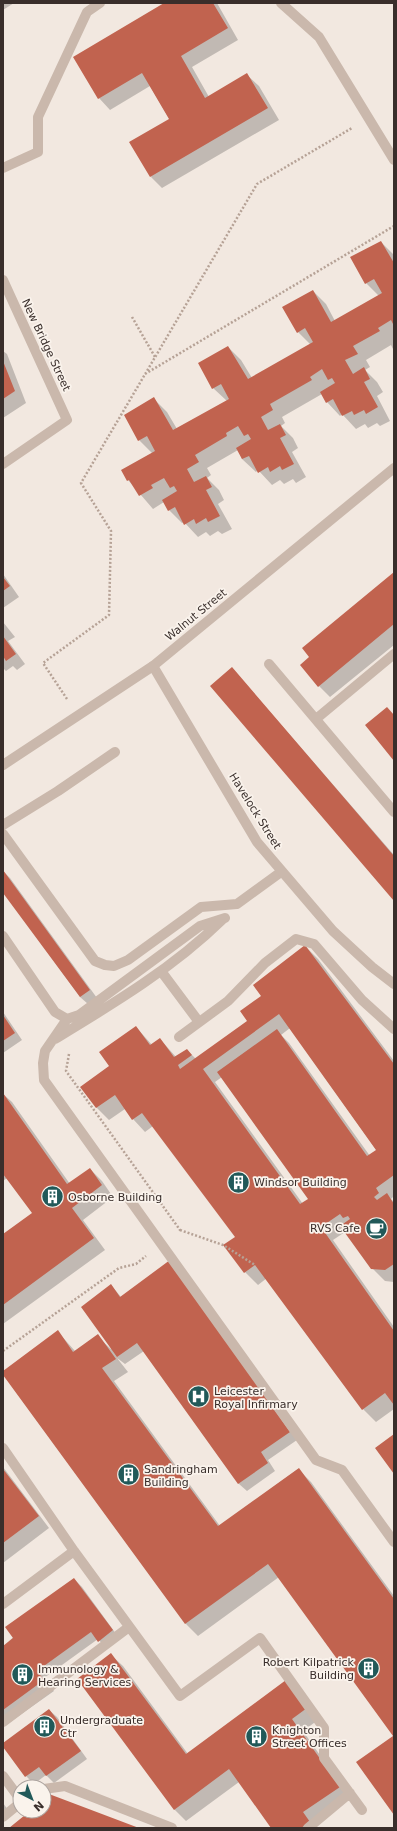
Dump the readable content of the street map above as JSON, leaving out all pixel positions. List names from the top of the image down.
{
  "streets": {
    "street": ["New Bridge Street", "Walnut Street", "Havelock Street"]
  },
  "crossings": [
    ["Walnut Street", "Havelock Street"]
  ],
  "places": {
    "building": [
      "Windsor Building",
      "Osborne Building",
      "Sandringham Building",
      "Robert Kilpatrick Building",
      "Immunology & Hearing Services",
      "Undergraduate Ctr",
      "Knighton Street Offices"
    ],
    "cafe": ["RVS Cafe"],
    "hospital": ["Leicester Royal Infirmary"]
  },
  "north": "bottom right"
}
